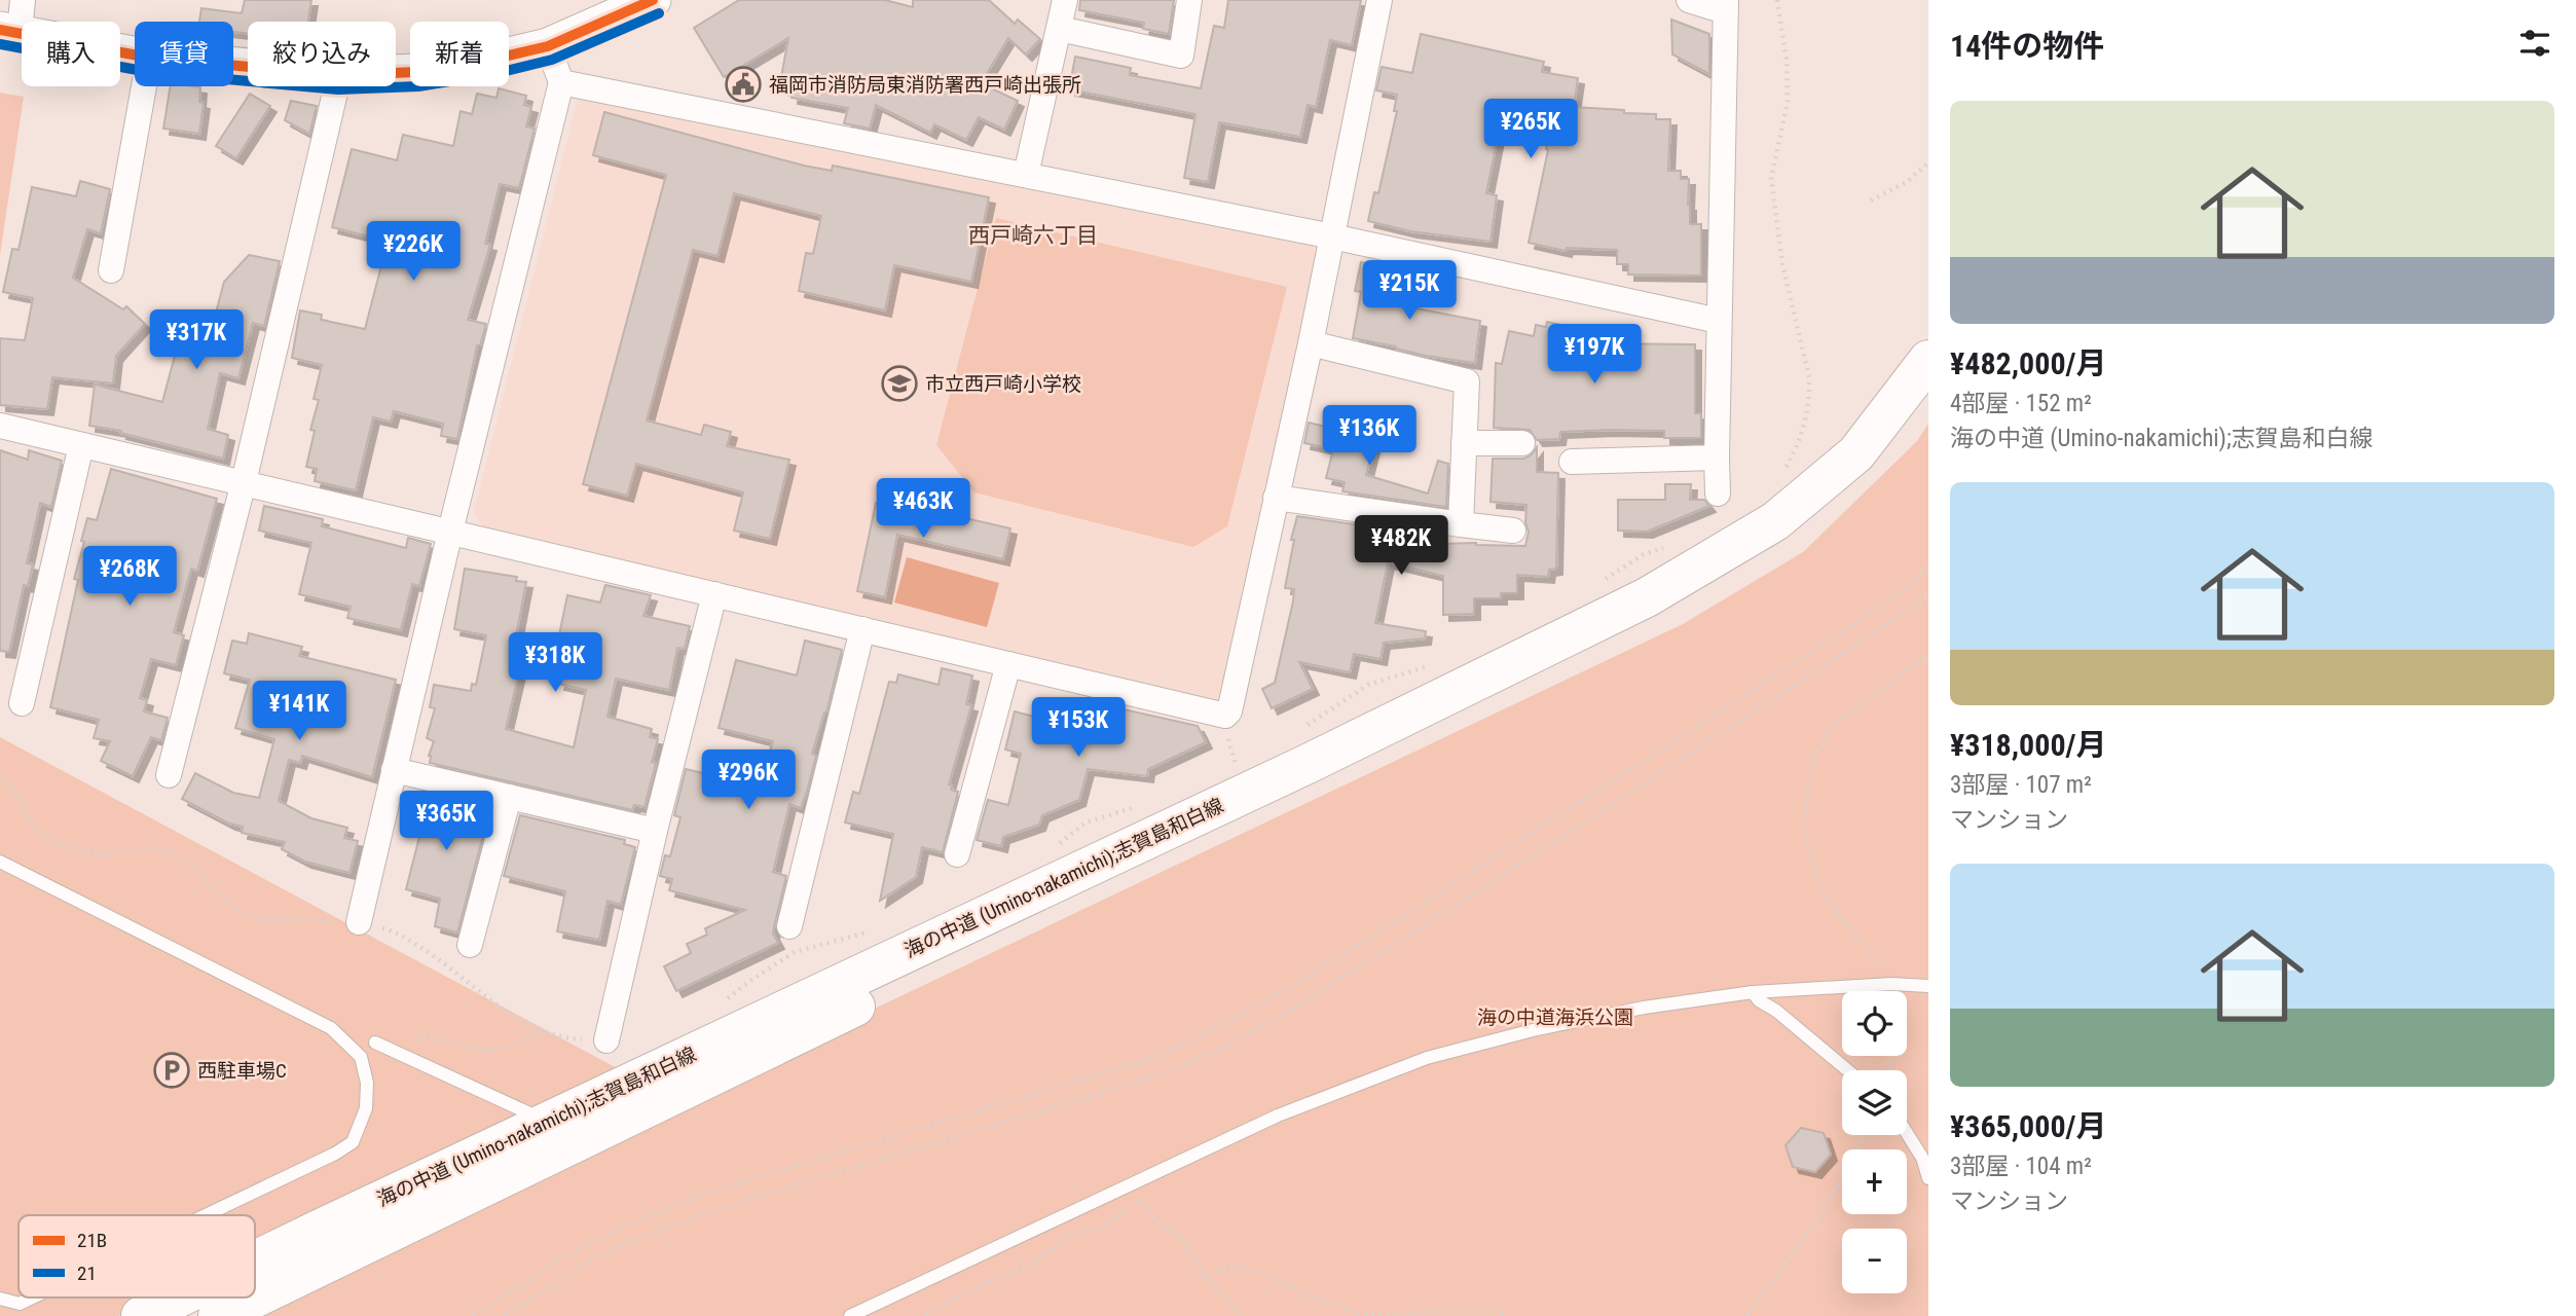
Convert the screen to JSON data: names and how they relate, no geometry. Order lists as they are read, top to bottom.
{
  "streets": {
    "main road": ["海の中道 (Umino-nakamichi);志賀島和白線"]
  },
  "districts": ["西戸崎六丁目"],
  "parks": ["海の中道海浜公園"],
  "places": {
    "public building": ["福岡市消防局東消防署西戸崎出張所"],
    "school or university": ["市立西戸崎小学校"],
    "parking": ["西駐車場C"]
  },
  "lines": ["transit line 21B", "transit line 21"],
  "legend": ["21B", "21"],
  "page": {
    "heading": "14件の物件",
    "chip": [
      "購入",
      "賃貸",
      "絞り込み",
      "新着"
    ],
    "list": [
      {
        "name": "¥482,000/月",
        "note": "4部屋 · 152 m² · 海の中道 (Umino-nakamichi);志賀島和白線"
      },
      {
        "name": "¥318,000/月",
        "note": "3部屋 · 107 m² · マンション"
      },
      {
        "name": "¥365,000/月",
        "note": "3部屋 · 104 m² · マンション"
      }
    ],
    "price": [
      "¥265K",
      "¥226K",
      "¥215K",
      "¥317K",
      "¥197K",
      "¥136K",
      "¥463K",
      "¥482K",
      "¥268K",
      "¥318K",
      "¥141K",
      "¥153K",
      "¥296K",
      "¥365K"
    ],
    "map_buttons": ["+", "−"]
  }
}
